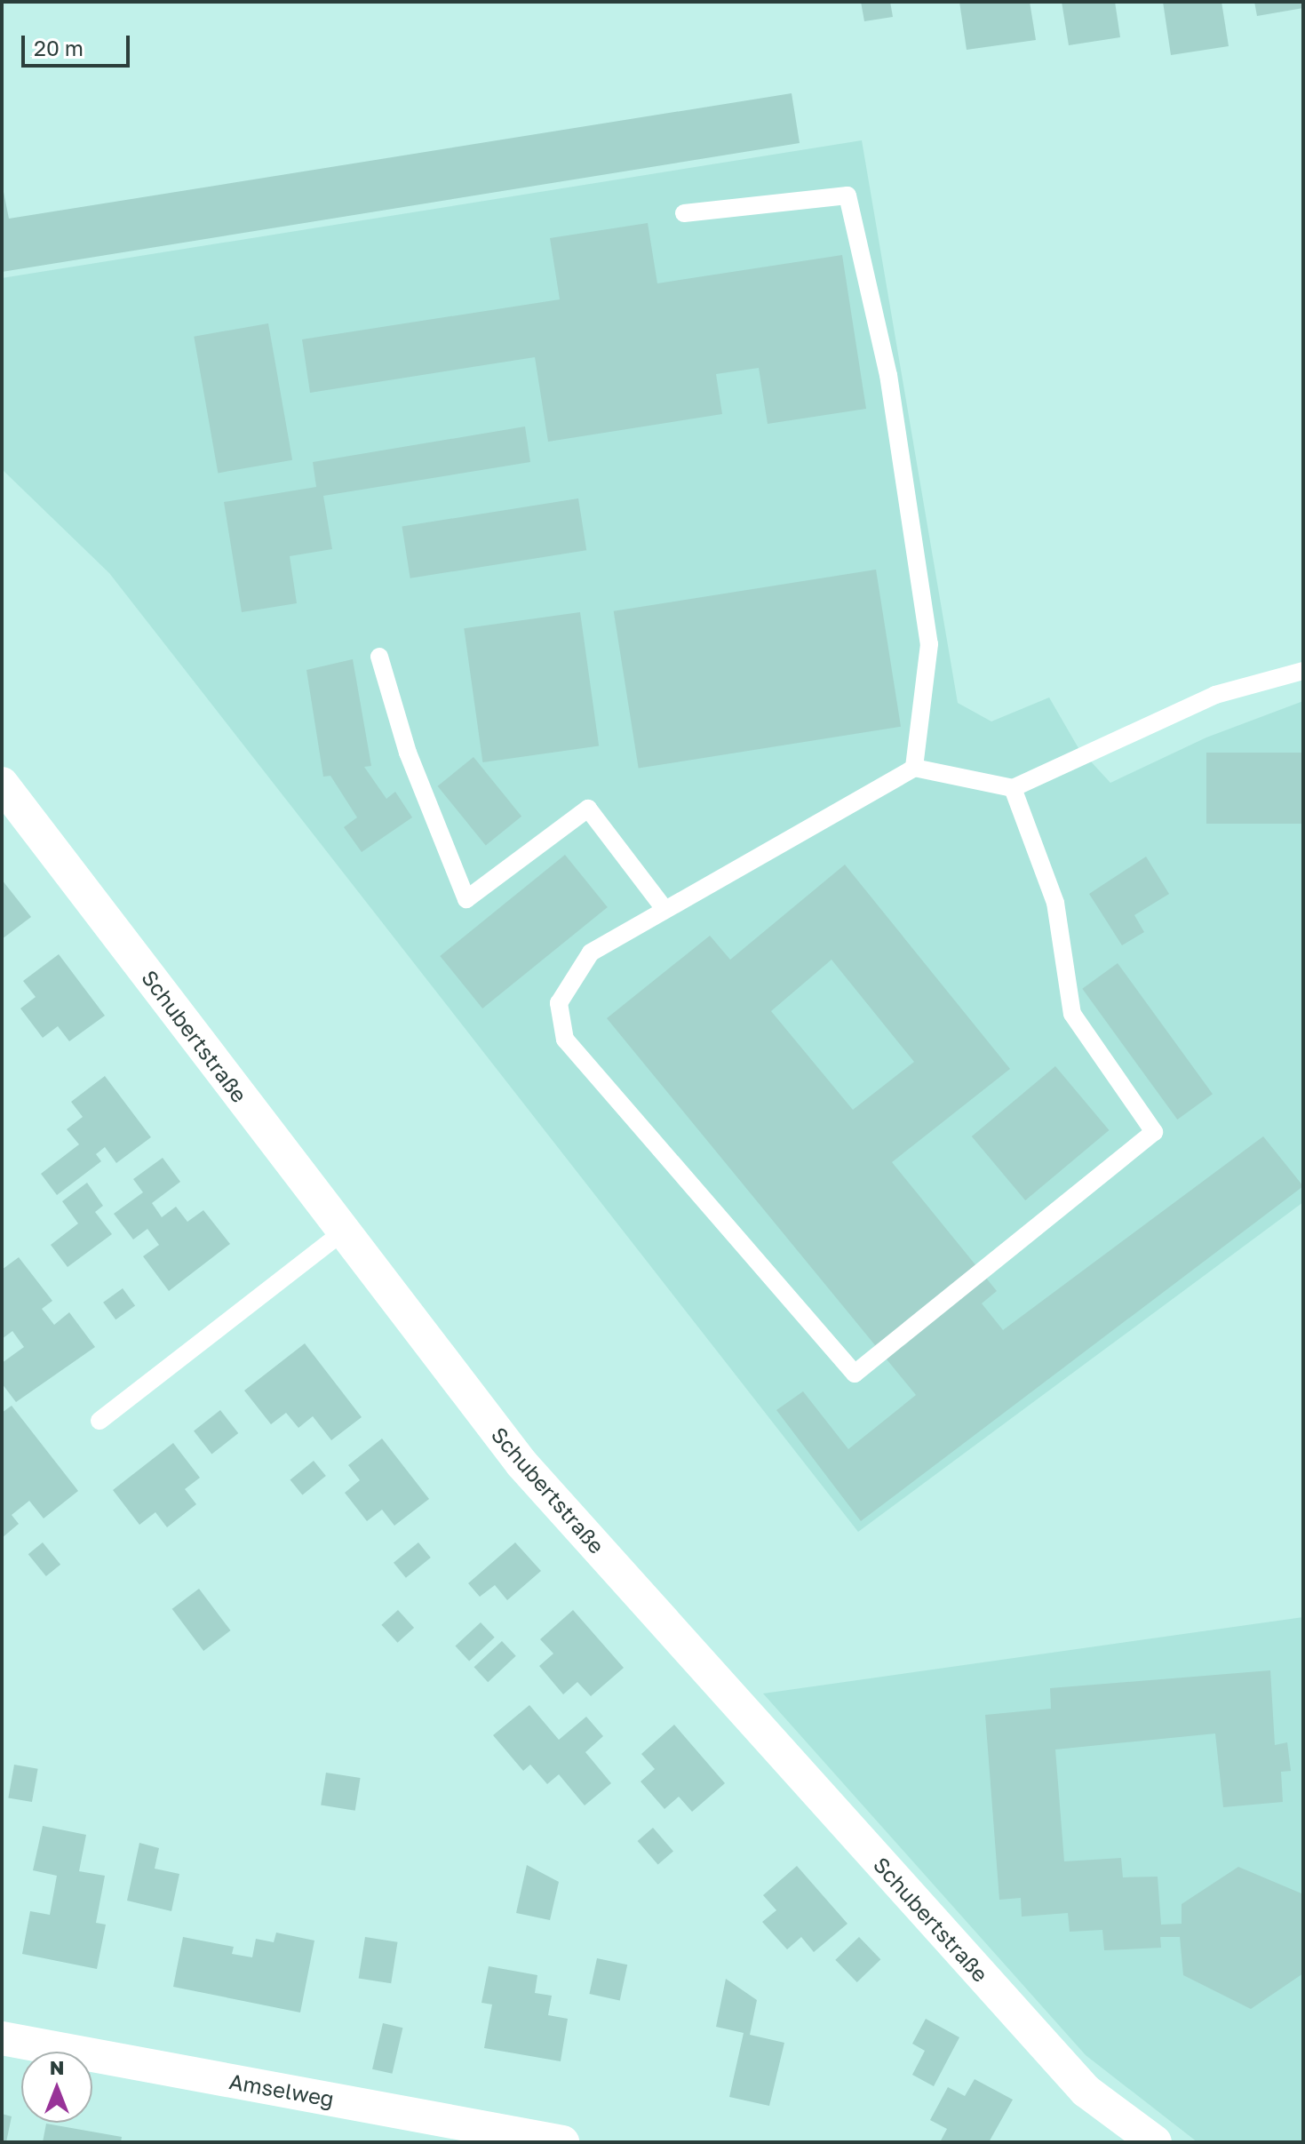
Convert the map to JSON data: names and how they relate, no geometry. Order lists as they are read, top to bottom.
{
  "streets": {
    "street": ["Schubertstraße", "Amselweg"]
  },
  "scale_bar": "20 m",
  "north": "top"
}
